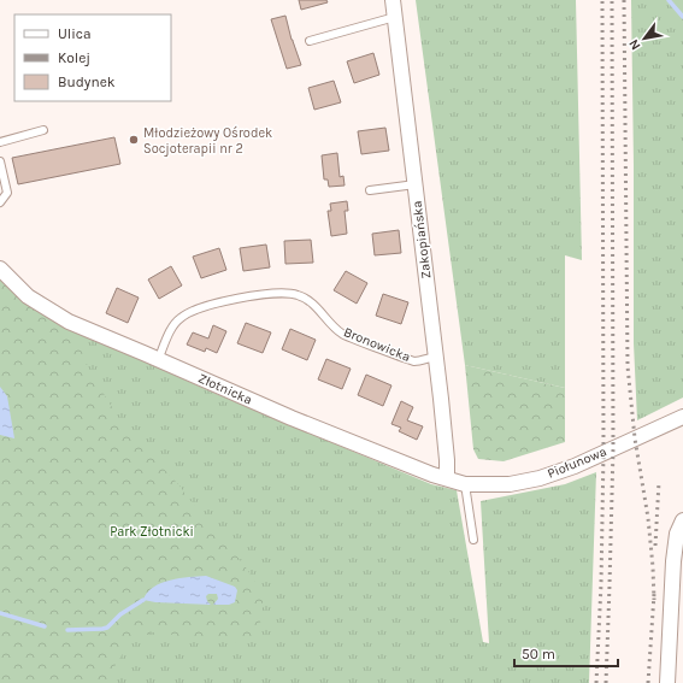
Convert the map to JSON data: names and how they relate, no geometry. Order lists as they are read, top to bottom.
{
  "streets": {
    "street": ["Zakopiańska", "Złotnicka", "Piołunowa"],
    "lane": ["Bronowicka"]
  },
  "crossings": [
    ["Zakopiańska", "Bronowicka"],
    ["Zakopiańska", "Złotnicka"],
    ["Bronowicka", "Złotnicka"],
    ["Złotnicka", "Piołunowa"]
  ],
  "parks": ["Park Złotnicki"],
  "places": ["Młodzieżowy Ośrodek Socjoterapii nr 2"],
  "legend": ["Ulica", "Kolej", "Budynek"],
  "scale_bar": "50 m",
  "north": "bottom left"
}
